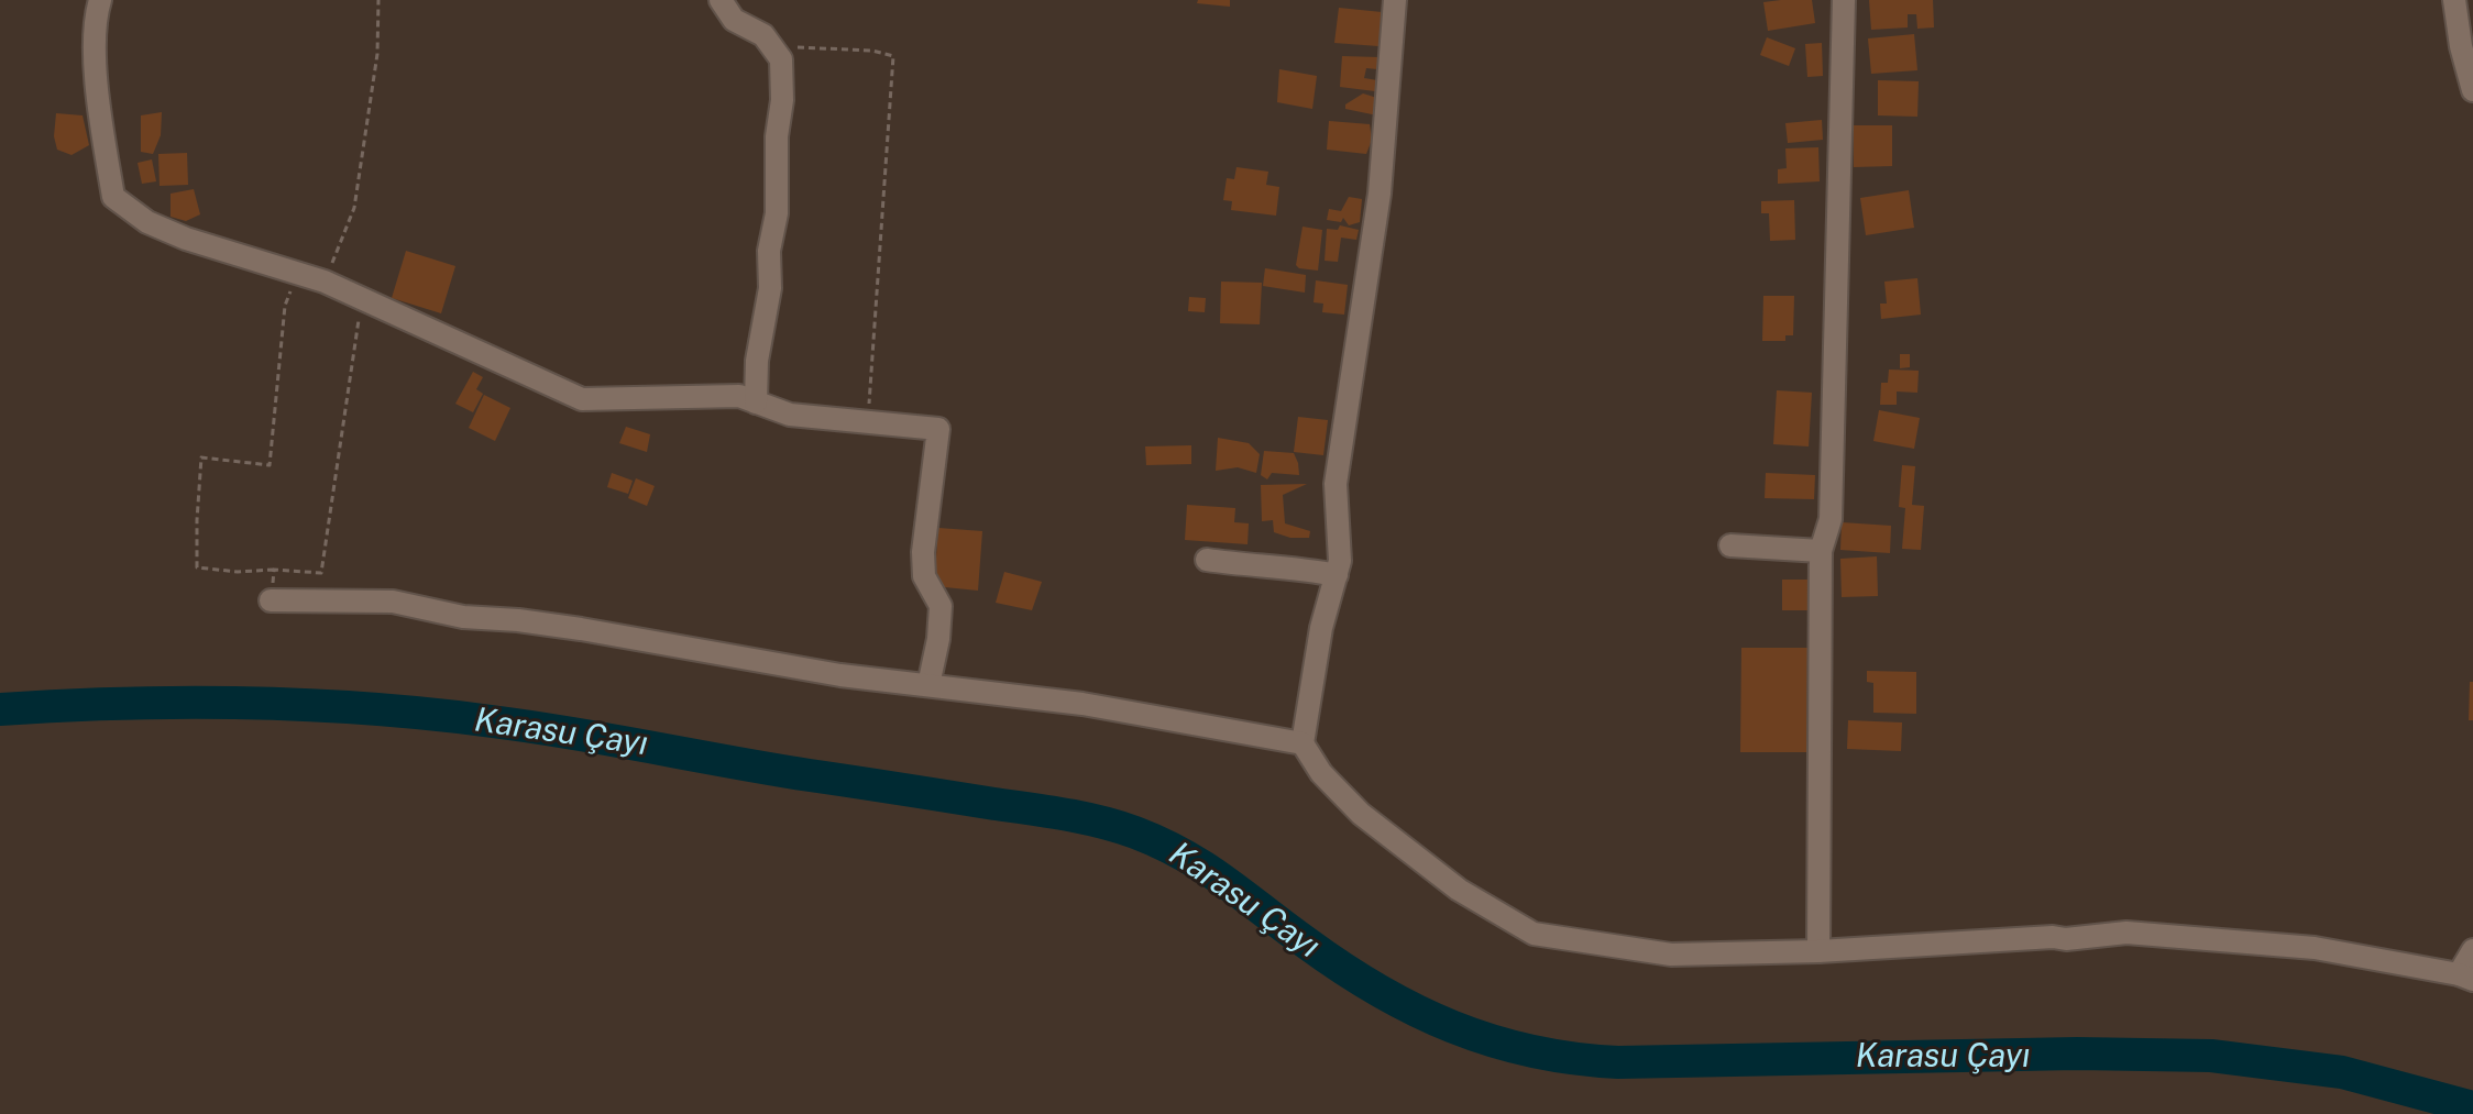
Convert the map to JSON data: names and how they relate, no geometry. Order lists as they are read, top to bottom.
{
  "water": ["Karasu Çayı"]
}
